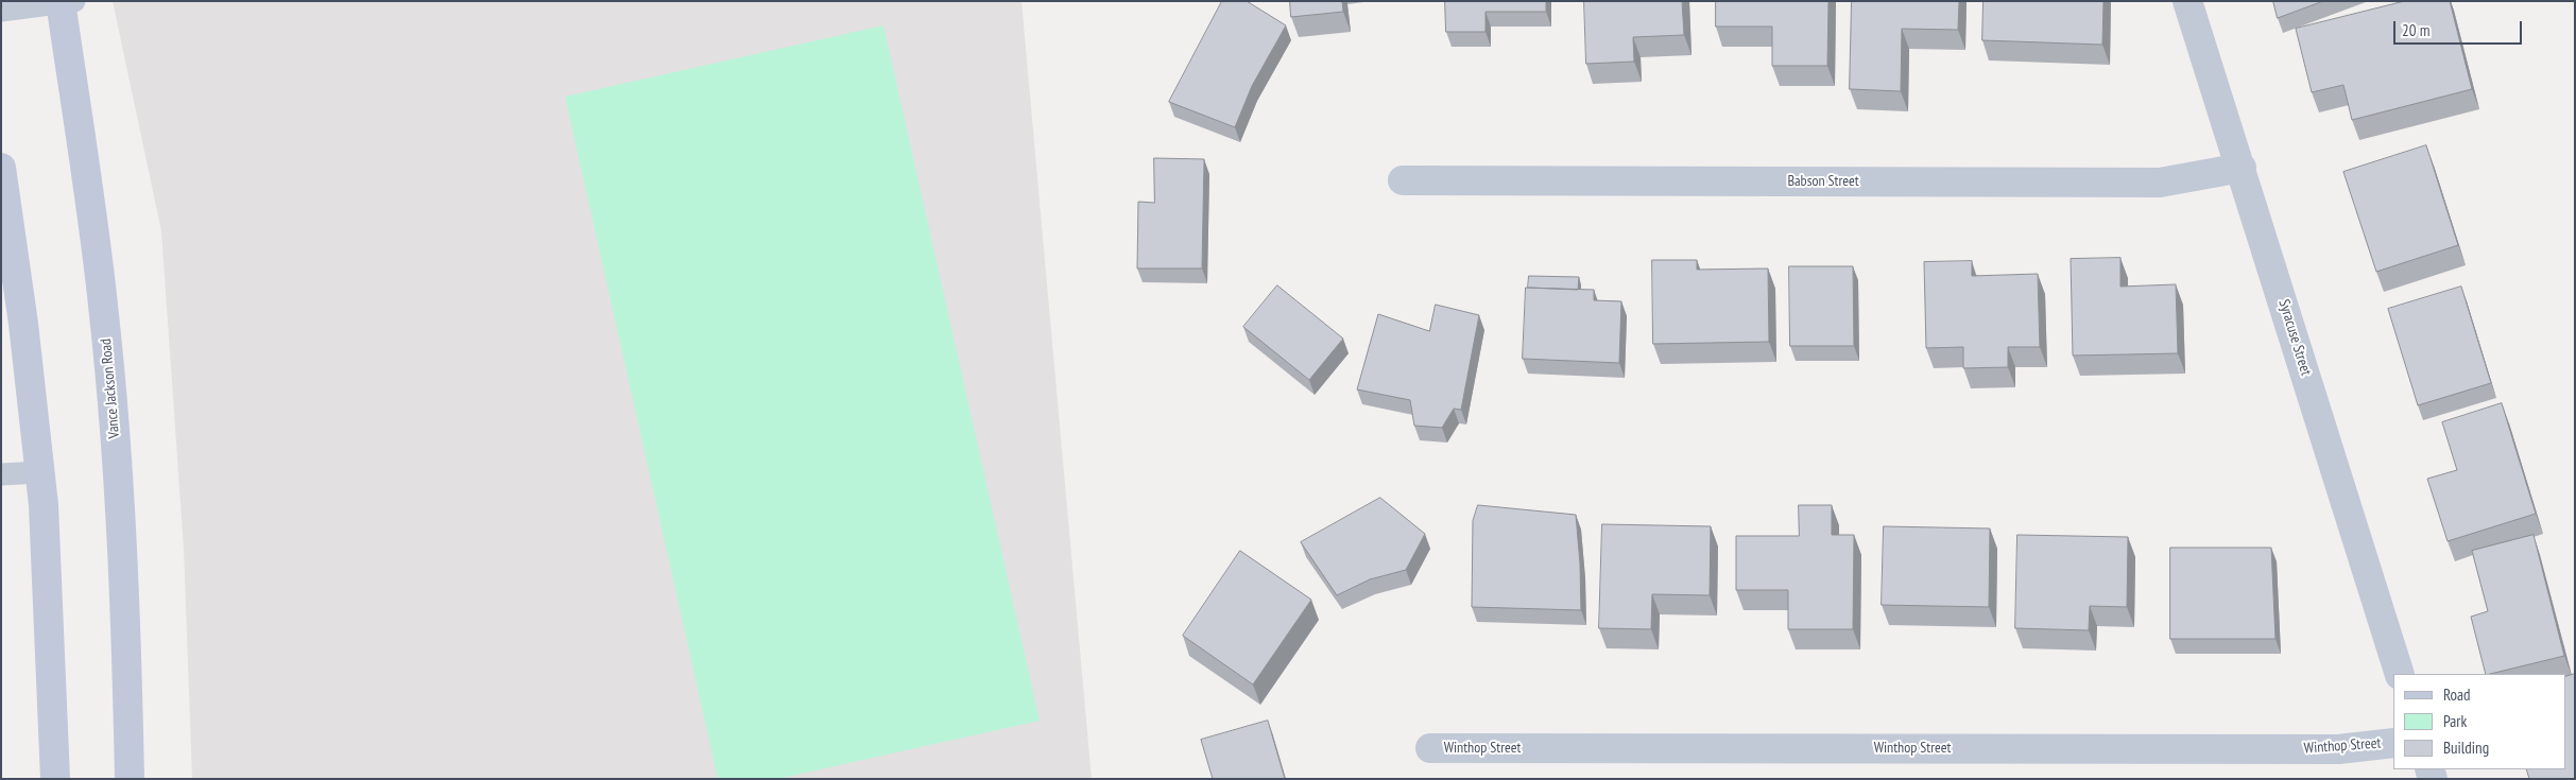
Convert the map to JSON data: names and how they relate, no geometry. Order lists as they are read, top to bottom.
{
  "streets": {
    "main road": ["Vance Jackson Road"],
    "street": ["Babson Street", "Syracuse Street", "Winthop Street"]
  },
  "crossings": [
    ["Babson Street", "Syracuse Street"]
  ],
  "legend": ["Road", "Park", "Building"],
  "scale_bar": "20 m"
}
